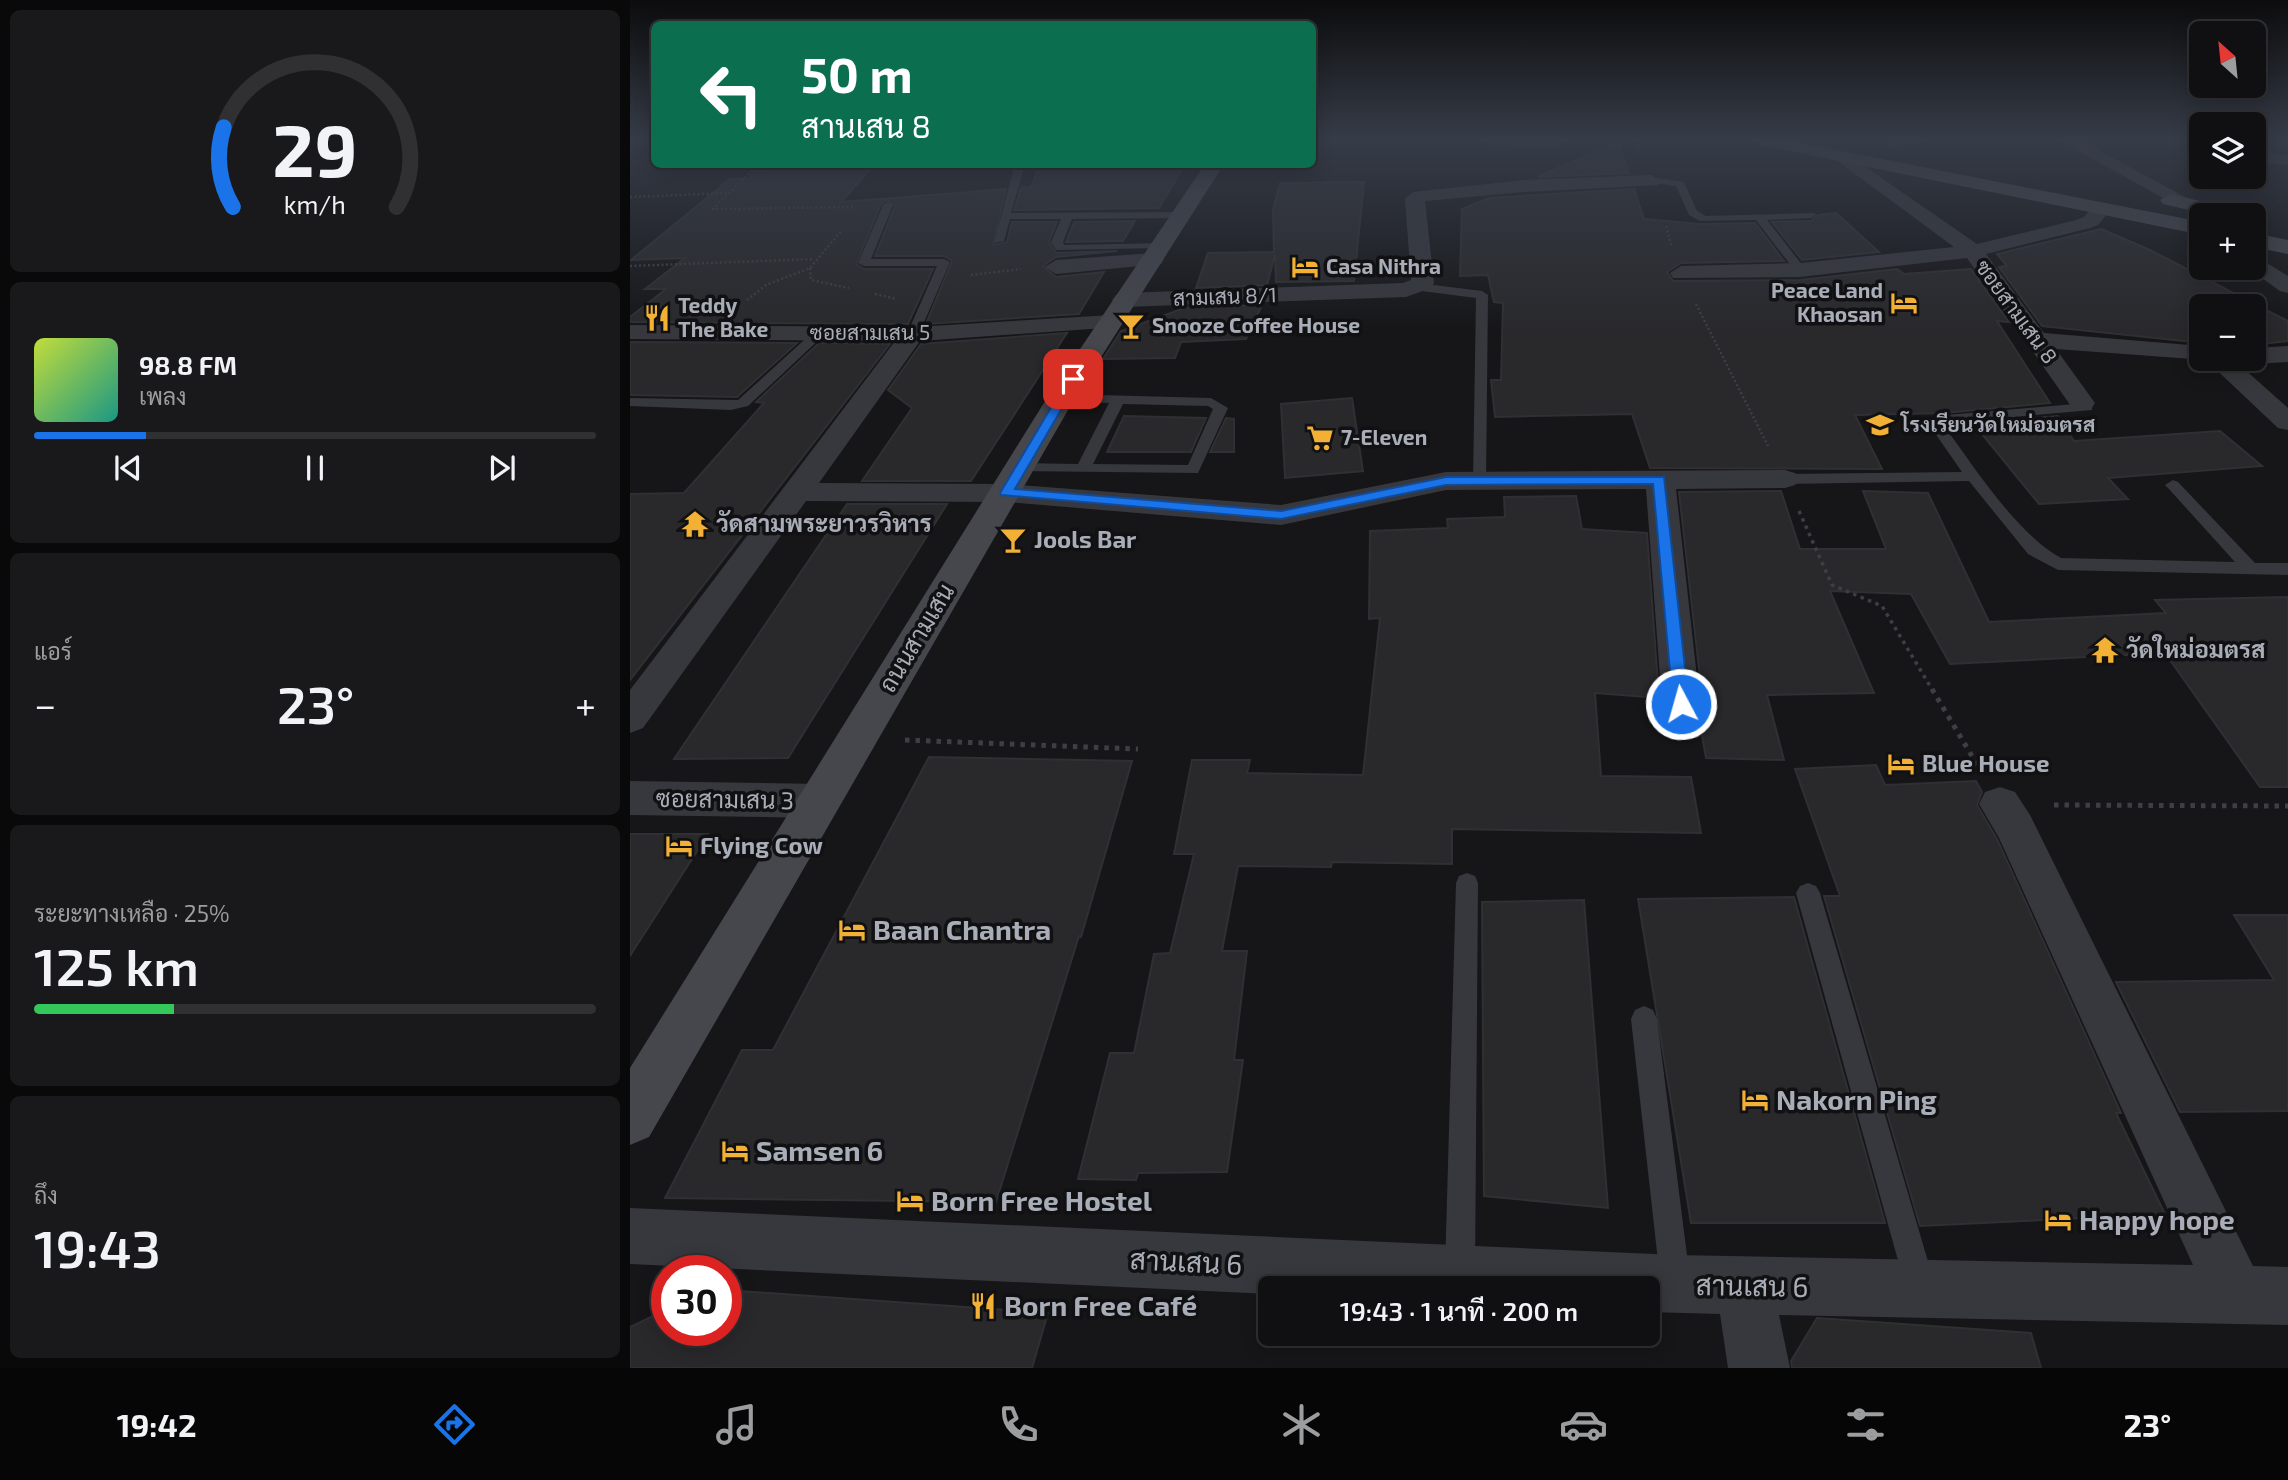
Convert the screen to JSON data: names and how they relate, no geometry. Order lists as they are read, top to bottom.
{
  "streets": {
    "main road": ["ถนนสามเสน"],
    "street": [
      "สามเสน 8/1",
      "ซอยสามเสน 8",
      "ซอยสามเสน 5",
      "ซอยสามเสน 3",
      "สานเสน 6"
    ]
  },
  "crossings": [
    ["สามเสน 8/1", "ซอยสามเสน 5"],
    ["สามเสน 8/1", "ถนนสามเสน"],
    ["ซอยสามเสน 5", "ถนนสามเสน"],
    ["ถนนสามเสน", "ซอยสามเสน 3"]
  ],
  "places": {
    "hotel": [
      "Casa Nithra",
      "Peace Land Khaosan",
      "Blue House",
      "Flying Cow",
      "Baan Chantra",
      "Nakorn Ping",
      "Samsen 6",
      "Born Free Hostel",
      "Happy hope"
    ],
    "restaurant": ["Teddy The Bake", "Born Free Café"],
    "bar": ["Snooze Coffee House", "Jools Bar"],
    "school or university": ["โรงเรียนวัดใหม่อมตรส"],
    "supermarket": ["7-Eleven"],
    "temple": ["วัดสามพระยาวรวิหาร", "วัดใหม่อมตรส"]
  },
  "north": "top left",
  "page": {
    "map_buttons": ["+", "−"],
    "turn": ["50 m", "สานเสน 8"],
    "song": ["98.8 FM", "เพลง"],
    "tile": [
      "แอร์",
      ["ระยะทางเหลือ · 25%", "125 km"],
      ["ถึง", "19:43"]
    ],
    "heat": ["−", "23°", "+"],
    "limit": "30",
    "trip": "19:43 · 1 นาที · 200 m",
    "tabs": ["19:42", "23°"],
    "gauge": ["29", "km/h"]
  }
}
